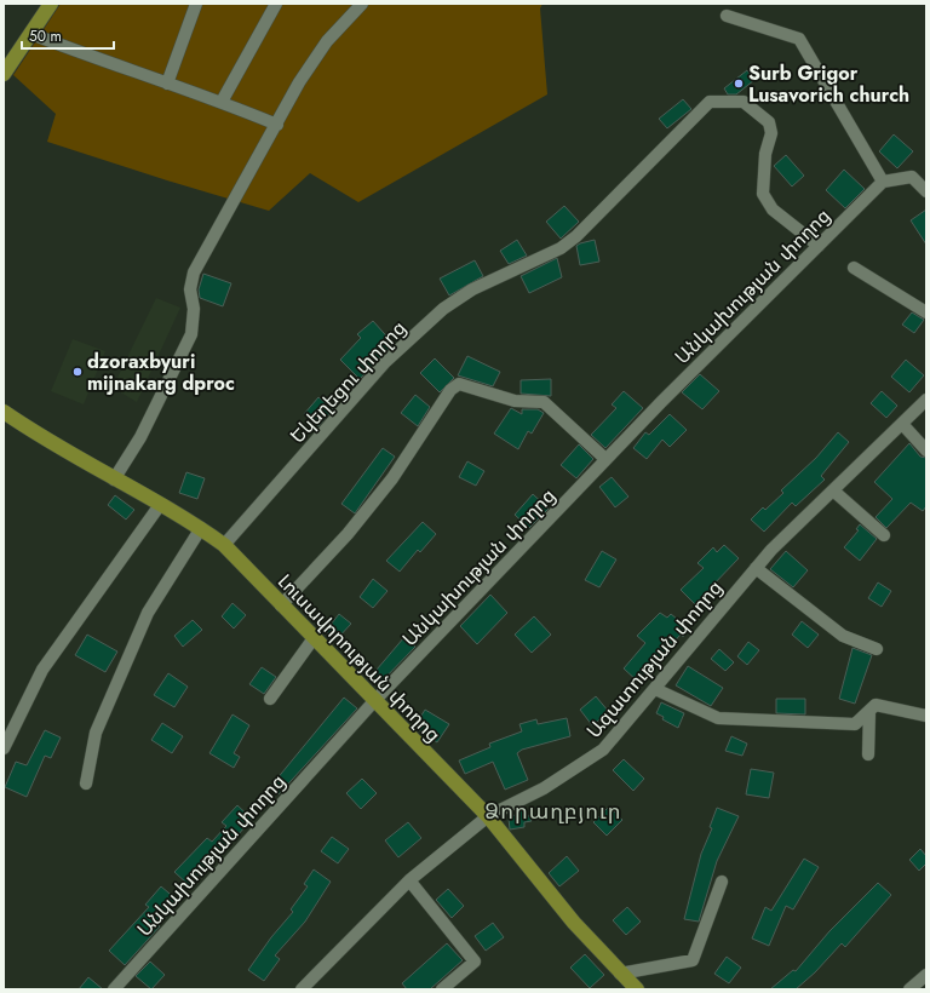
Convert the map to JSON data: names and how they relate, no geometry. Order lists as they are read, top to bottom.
{
  "streets": {
    "main road": ["Լուսավորության փողոց"],
    "street": ["Անկախության փողոց", "Եկեղեցու փողոց", "Ազատության փողոց"]
  },
  "crossings": [
    ["Անկախության փողոց", "Եկեղեցու փողոց"],
    ["Անկախության փողոց", "Լուսավորության փողոց"],
    ["Եկեղեցու փողոց", "Լուսավորության փողոց"],
    ["Լուսավորության փողոց", "Ազատության փողոց"]
  ],
  "districts": ["Ձորաղբյուր"],
  "places": ["Surb Grigor Lusavorich church", "dzoraxbyuri mijnakarg dproc"],
  "scale_bar": "50 m"
}
